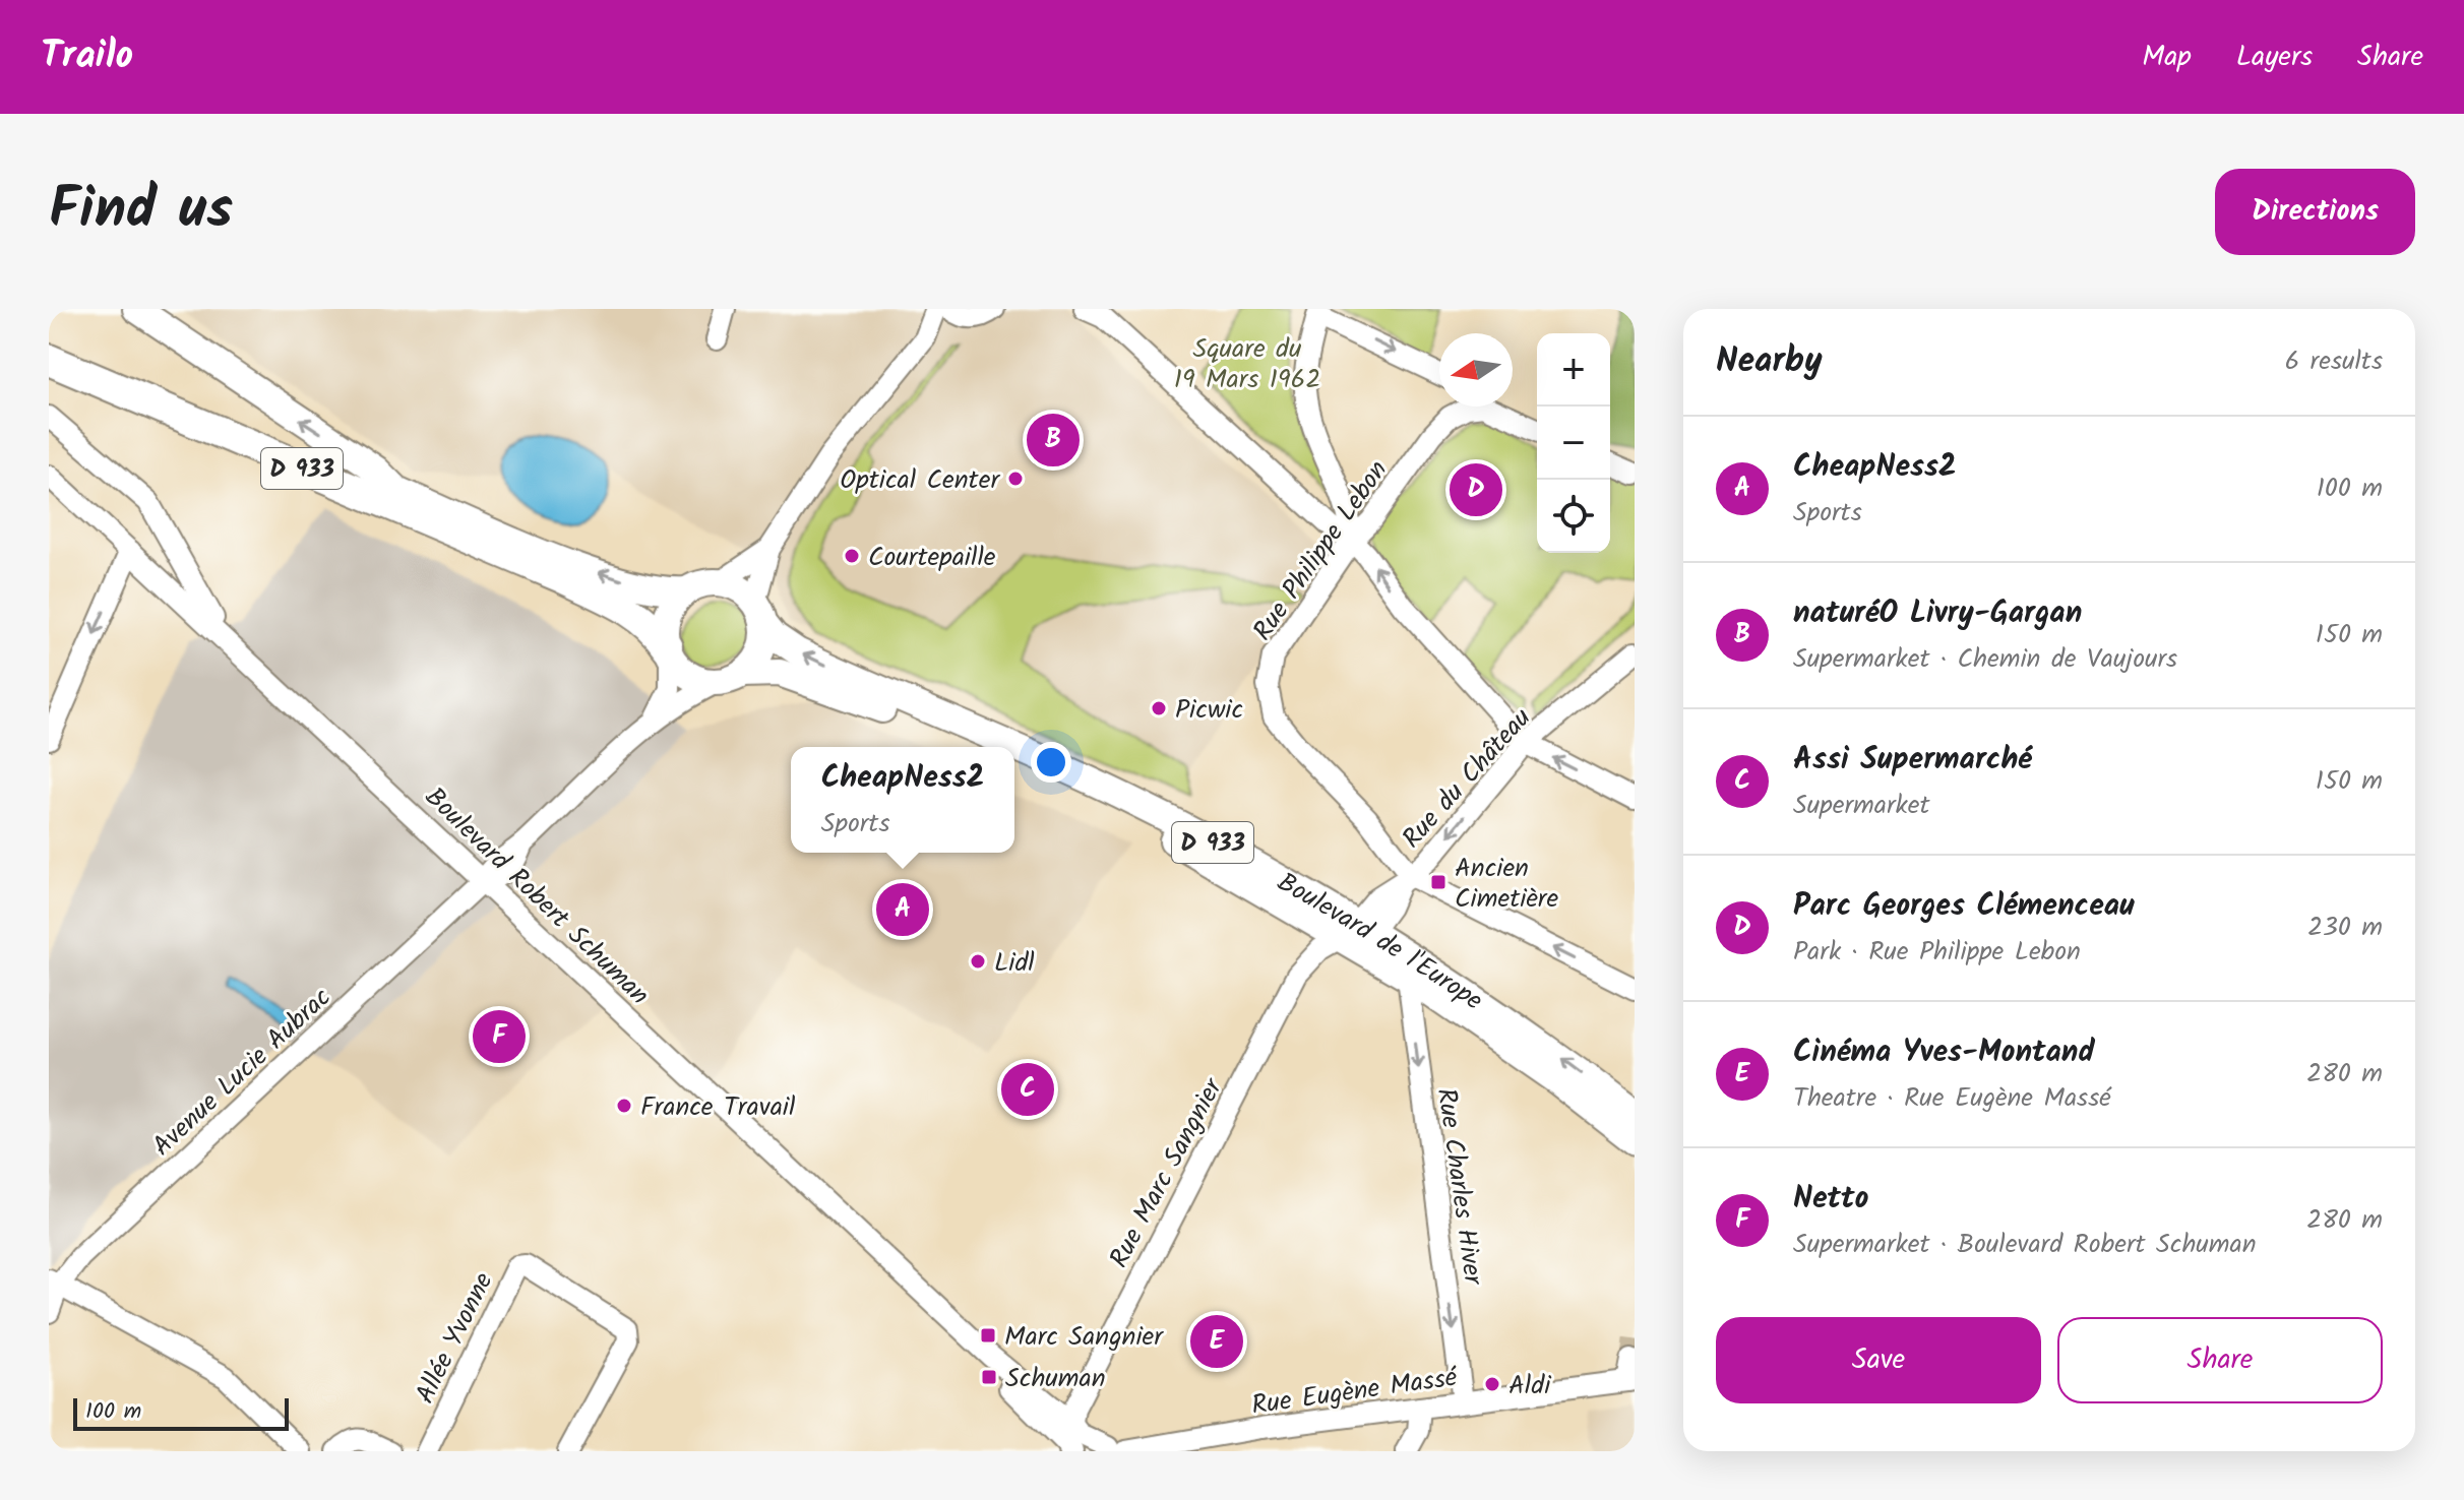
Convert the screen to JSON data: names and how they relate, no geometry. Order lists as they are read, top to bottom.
{
  "streets": {
    "highway": ["D 933"],
    "main road": ["Boulevard de l'Europe"],
    "street": [
      "Rue Philippe Lebon",
      "Rue du Château",
      "Boulevard Robert Schuman",
      "Avenue Lucie Aubrac",
      "Rue Marc Sangnier",
      "Rue Charles Hiver",
      "Allée Yvonne",
      "Rue Eugène Massé"
    ]
  },
  "crossings": [
    ["D 933", "Boulevard de l'Europe"],
    ["D 933", "Avenue Lucie Aubrac"],
    ["Rue Philippe Lebon", "Rue du Château"],
    ["Boulevard Robert Schuman", "Avenue Lucie Aubrac"],
    ["Boulevard Robert Schuman", "Rue Marc Sangnier"],
    ["Boulevard Robert Schuman", "Rue Eugène Massé"],
    ["Boulevard de l'Europe", "Avenue Lucie Aubrac"],
    ["Boulevard de l'Europe", "Rue Marc Sangnier"],
    ["Boulevard de l'Europe", "Rue Charles Hiver"],
    ["Rue Marc Sangnier", "Rue Eugène Massé"],
    ["Rue Charles Hiver", "Rue Eugène Massé"]
  ],
  "one_way": ["Rue du Château", "Rue Charles Hiver"],
  "parks": ["Square du 19 Mars 1962"],
  "places": {
    "other": [
      "Optical Center",
      "Courtepaille",
      "Picwic",
      "Lidl",
      "France Travail",
      "Aldi"
    ],
    "transit": ["Ancien Cimetière", "Marc Sangnier", "Schuman"]
  },
  "scale_bar": "100 m",
  "north": "left",
  "page": {
    "header": "Trailo",
    "nav": ["Map", "Layers", "Share"],
    "title": "Find us",
    "buttons": [
      "Directions",
      ["Save", "Share"]
    ],
    "heading": ["Nearby", "6 results"],
    "map_buttons": ["+", "−"],
    "pins": [
      "B",
      "D",
      "A",
      "F",
      "C",
      "E"
    ],
    "list": [
      {
        "mark": "A",
        "name": "CheapNess2",
        "note": "Sports",
        "value": "100 m"
      },
      {
        "mark": "B",
        "name": "naturéO Livry-Gargan",
        "note": "Supermarket · Chemin de Vaujours",
        "value": "150 m"
      },
      {
        "mark": "C",
        "name": "Assi Supermarché",
        "note": "Supermarket",
        "value": "150 m"
      },
      {
        "mark": "D",
        "name": "Parc Georges Clémenceau",
        "note": "Park · Rue Philippe Lebon",
        "value": "230 m"
      },
      {
        "mark": "E",
        "name": "Cinéma Yves-Montand",
        "note": "Theatre · Rue Eugène Massé",
        "value": "280 m"
      },
      {
        "mark": "F",
        "name": "Netto",
        "note": "Supermarket · Boulevard Robert Schuman",
        "value": "280 m"
      }
    ],
    "popup": ["CheapNess2", "Sports"],
    "scale": "100 m"
  }
}
